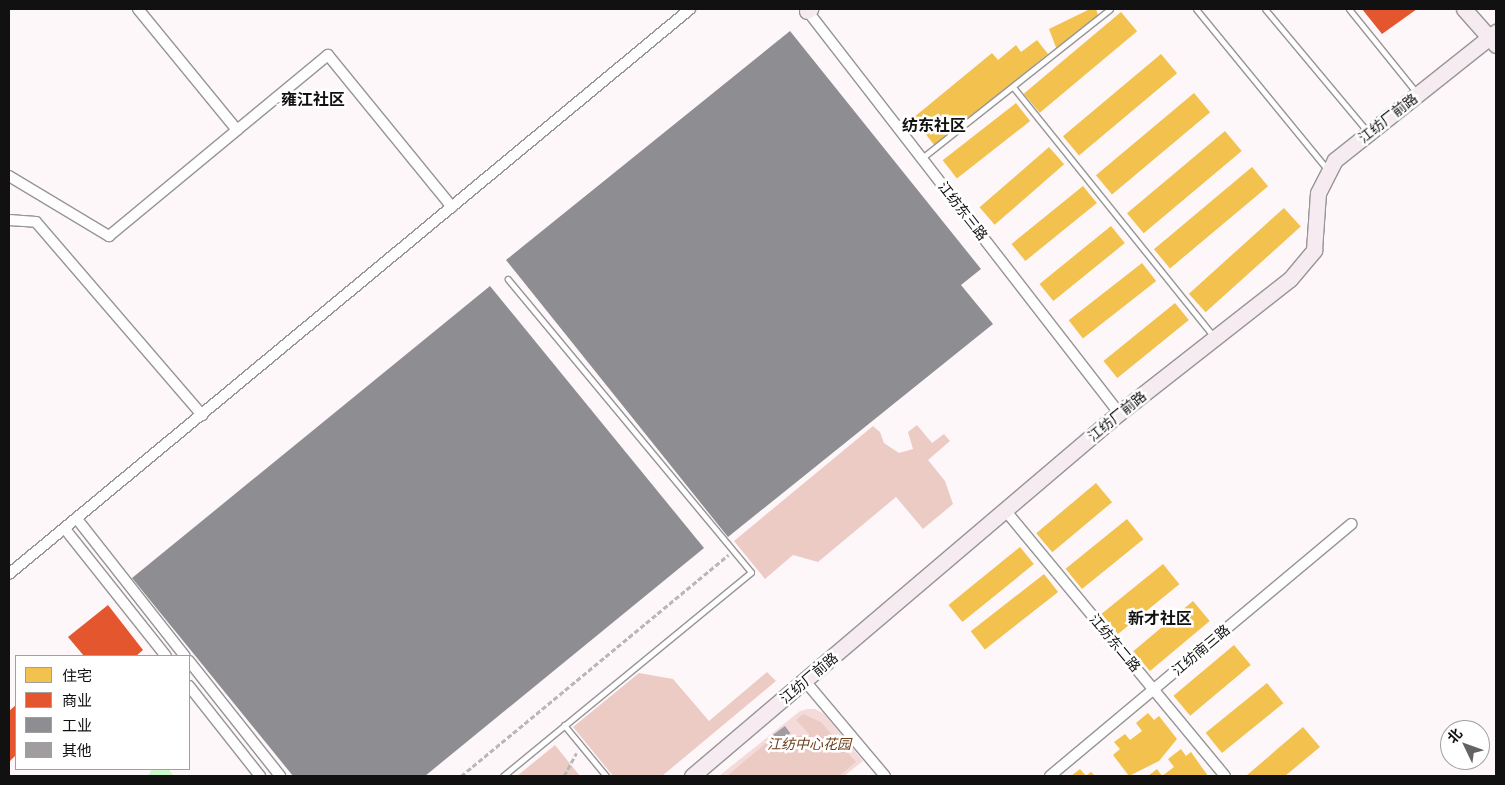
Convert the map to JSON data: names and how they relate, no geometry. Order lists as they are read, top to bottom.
{
  "streets": {
    "main road": ["江纺厂前路"],
    "street": ["江纺东三路", "江纺东二路", "江纺南三路"]
  },
  "crossings": [
    ["江纺厂前路", "江纺东三路"],
    ["江纺厂前路", "江纺东二路"],
    ["江纺东二路", "江纺南三路"]
  ],
  "districts": ["雍江社区", "纺东社区", "新才社区"],
  "parks": ["江纺中心花园"],
  "legend": [
    "住宅",
    "商业",
    "工业",
    "其他"
  ],
  "north": "top left"
}
